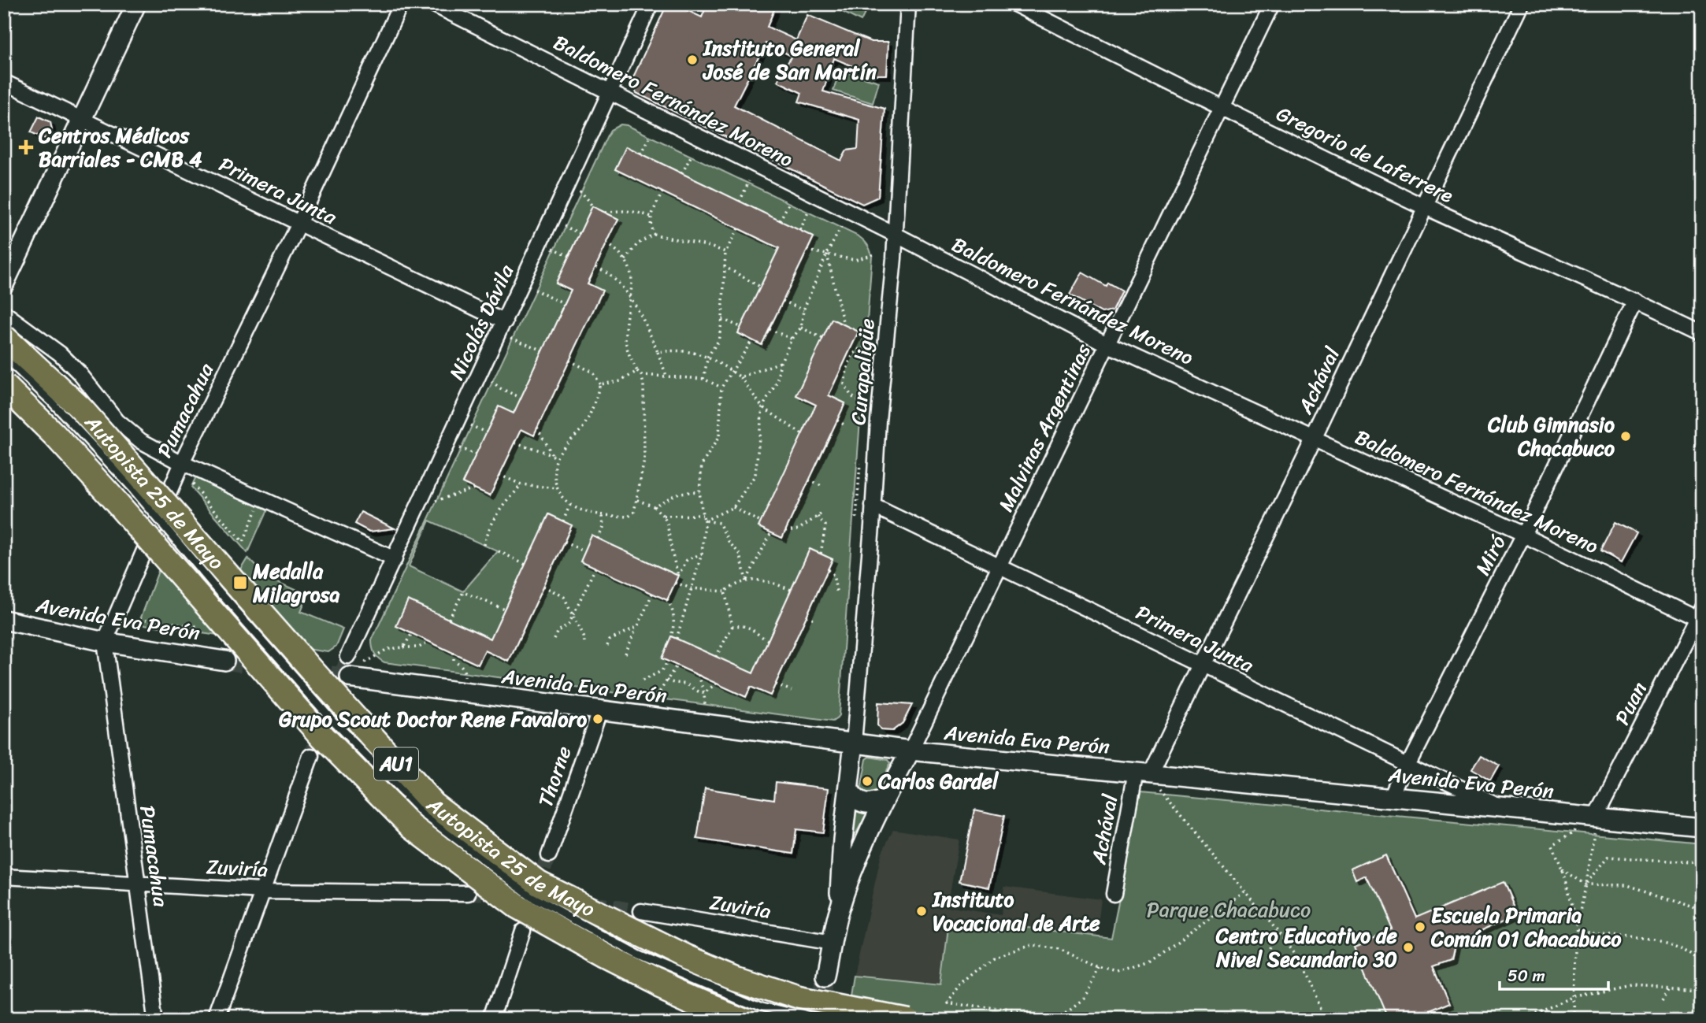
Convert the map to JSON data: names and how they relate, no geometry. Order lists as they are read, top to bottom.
{
  "streets": {
    "highway": ["Autopista 25 de Mayo", "AU1"],
    "main road": ["Avenida Eva Perón"],
    "street": [
      "Baldomero Fernández Moreno",
      "Gregorio de Laferrere",
      "Primera Junta",
      "Nicolás Dávila",
      "Curapaligüe",
      "Achával",
      "Pumacahua",
      "Malvinas Argentinas",
      "Miró",
      "Puan",
      "Thorne",
      "Zuviría"
    ]
  },
  "crossings": [
    ["Baldomero Fernández Moreno", "Nicolás Dávila"],
    ["Baldomero Fernández Moreno", "Curapaligüe"],
    ["Baldomero Fernández Moreno", "Achával"],
    ["Baldomero Fernández Moreno", "Malvinas Argentinas"],
    ["Baldomero Fernández Moreno", "Miró"],
    ["Baldomero Fernández Moreno", "Puan"],
    ["Gregorio de Laferrere", "Achával"],
    ["Gregorio de Laferrere", "Malvinas Argentinas"],
    ["Gregorio de Laferrere", "Miró"],
    ["Primera Junta", "Nicolás Dávila"],
    ["Primera Junta", "Curapaligüe"],
    ["Primera Junta", "Achával"],
    ["Primera Junta", "Pumacahua"],
    ["Primera Junta", "Malvinas Argentinas"],
    ["Primera Junta", "Miró"],
    ["Primera Junta", "Avenida Eva Perón"],
    ["Curapaligüe", "Avenida Eva Perón"],
    ["Achával", "Avenida Eva Perón"],
    ["Pumacahua", "Avenida Eva Perón"],
    ["Pumacahua", "Zuviría"],
    ["Malvinas Argentinas", "Avenida Eva Perón"],
    ["Miró", "Avenida Eva Perón"],
    ["Avenida Eva Perón", "Puan"],
    ["Avenida Eva Perón", "Thorne"]
  ],
  "parks": ["Parque Chacabuco"],
  "places": {
    "other": [
      "Instituto General José de San Martín",
      "Club Gimnasio Chacabuco",
      "Grupo Scout Doctor Rene Favaloro",
      "Carlos Gardel",
      "Instituto Vocacional de Arte",
      "Escuela Primaria Común 01 Chacabuco",
      "Centro Educativo de Nivel Secundario 30"
    ],
    "health": ["Centros Médicos Barriales - CMB 4"],
    "transit": ["Medalla Milagrosa"]
  },
  "scale_bar": "50 m"
}
